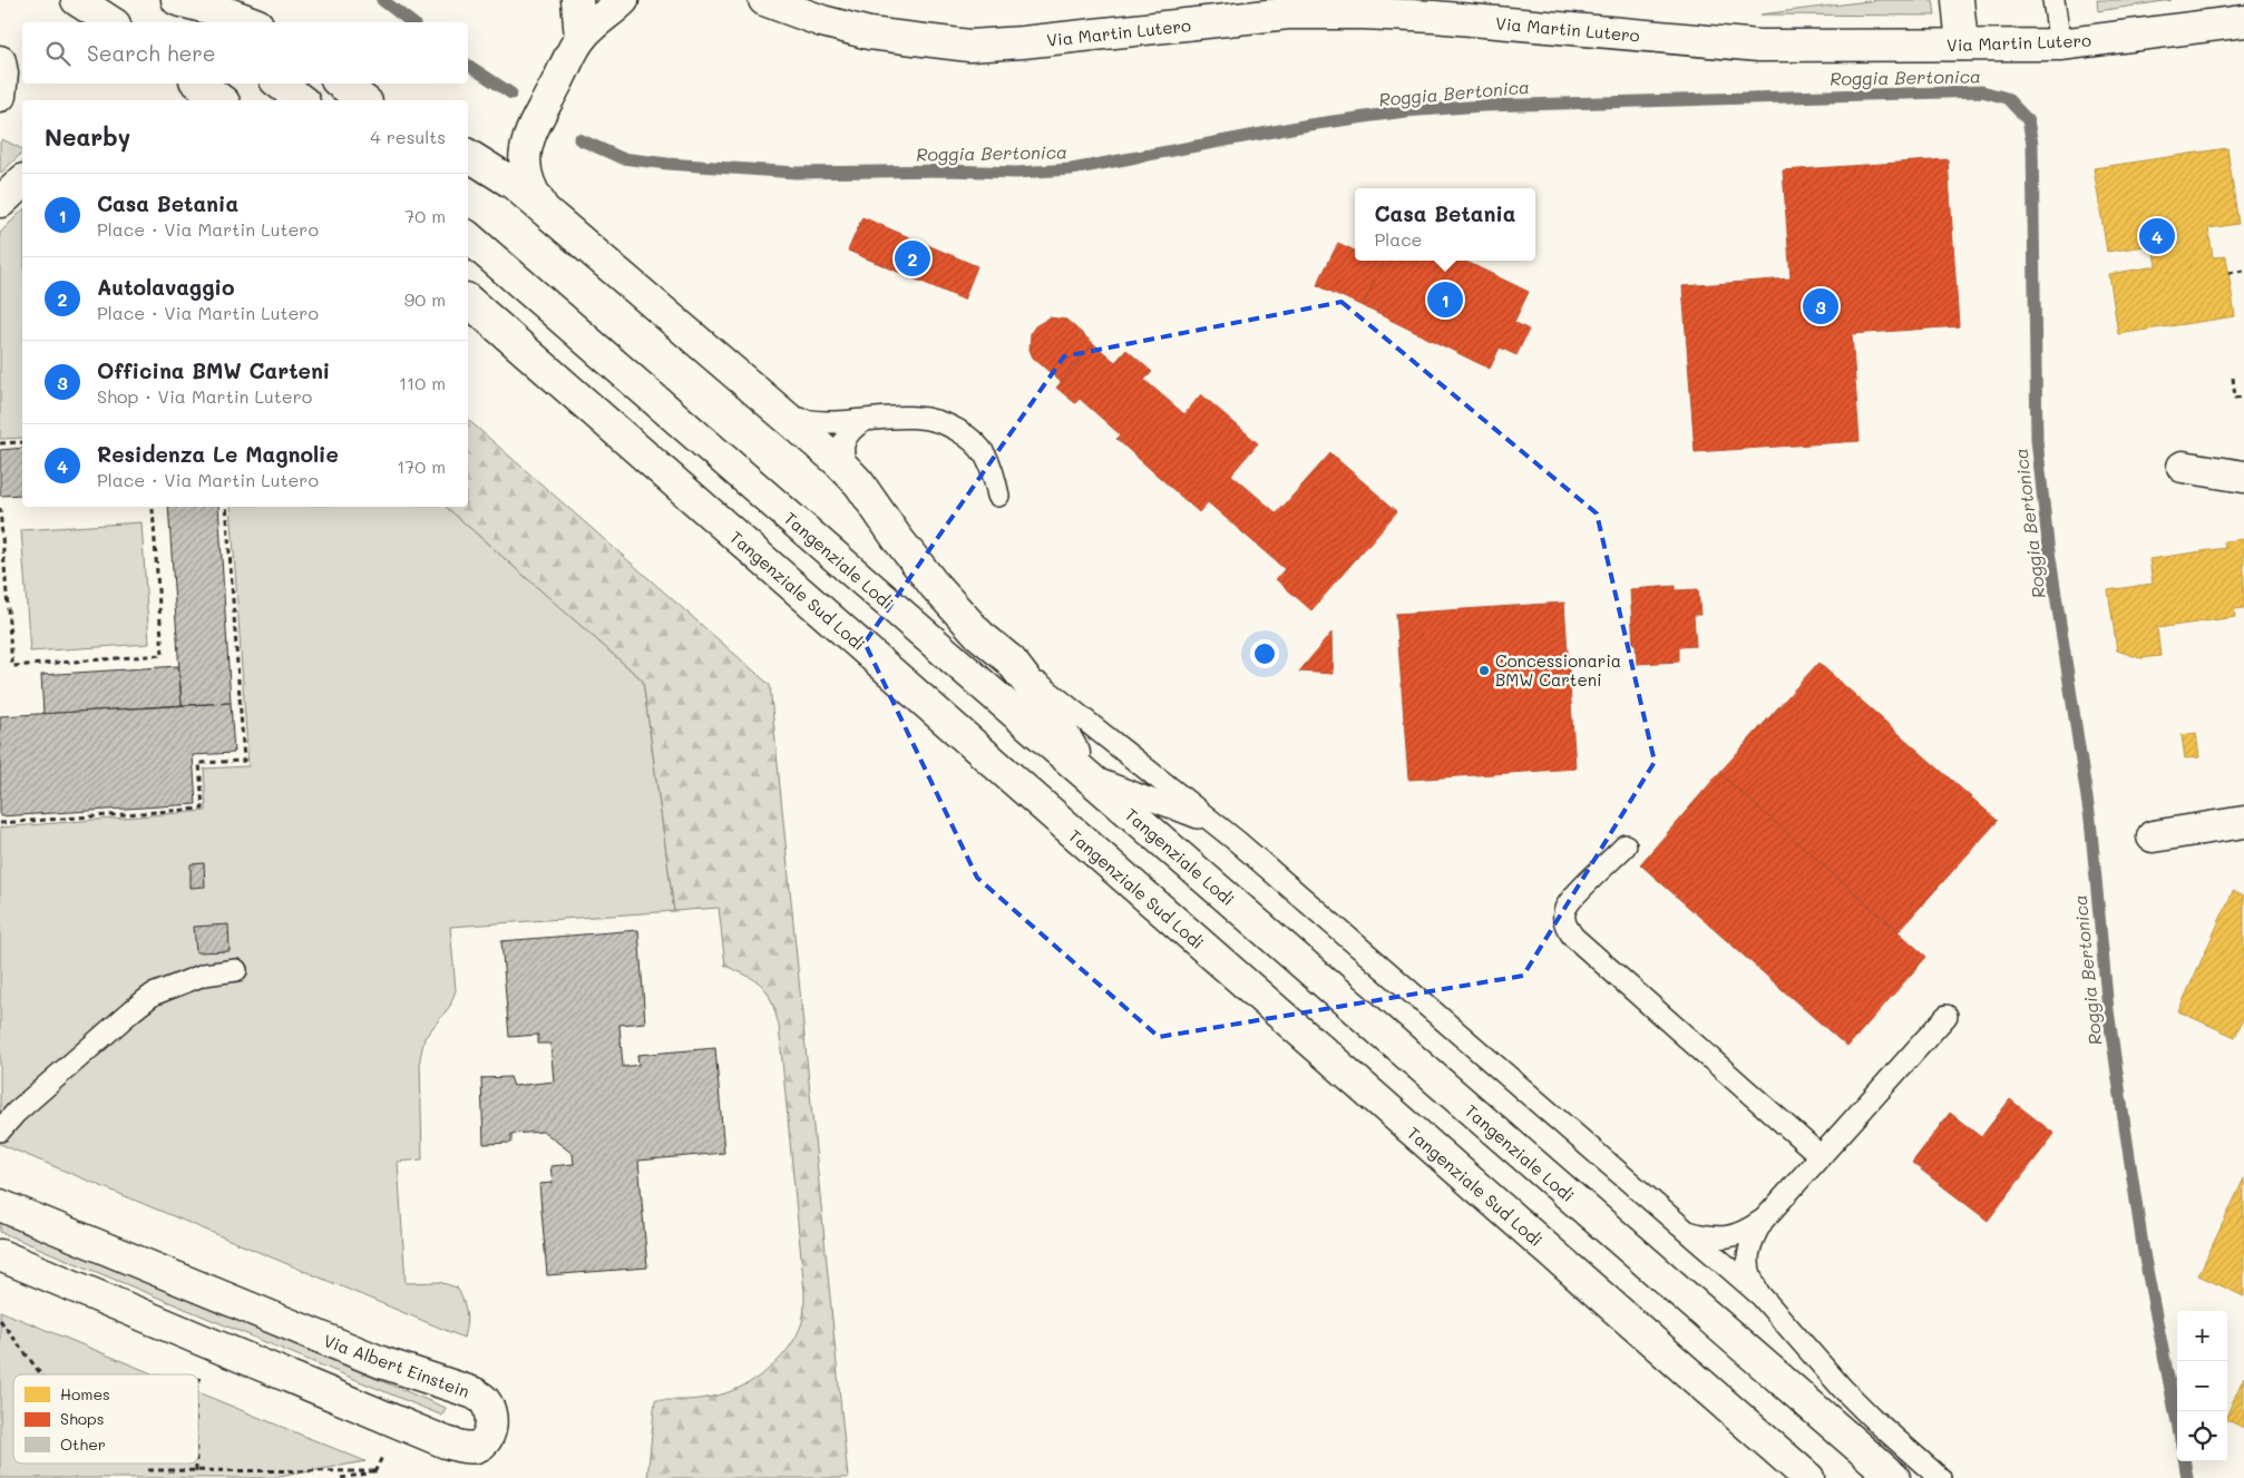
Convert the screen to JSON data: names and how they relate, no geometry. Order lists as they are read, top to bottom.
{
  "streets": {
    "main road": [
      "Via Martin Lutero",
      "Tangenziale Lodi",
      "Tangenziale Sud Lodi",
      "Via Albert Einstein"
    ]
  },
  "water": ["Roggia Bertonica"],
  "places": ["Concessionaria BMW Carteni"],
  "legend": ["Homes", "Shops", "Other"],
  "page": {
    "search": "Search here",
    "heading": ["Nearby", "4 results"],
    "list": [
      {
        "mark": "1",
        "name": "Casa Betania",
        "note": "Place · Via Martin Lutero",
        "value": "70 m"
      },
      {
        "mark": "2",
        "name": "Autolavaggio",
        "note": "Place · Via Martin Lutero",
        "value": "90 m"
      },
      {
        "mark": "3",
        "name": "Officina BMW Carteni",
        "note": "Shop · Via Martin Lutero",
        "value": "110 m"
      },
      {
        "mark": "4",
        "name": "Residenza Le Magnolie",
        "note": "Place · Via Martin Lutero",
        "value": "170 m"
      }
    ],
    "popup": ["Casa Betania", "Place"],
    "pins": [
      "4",
      "2",
      "1",
      "3"
    ],
    "map_buttons": ["+", "−"]
  }
}
